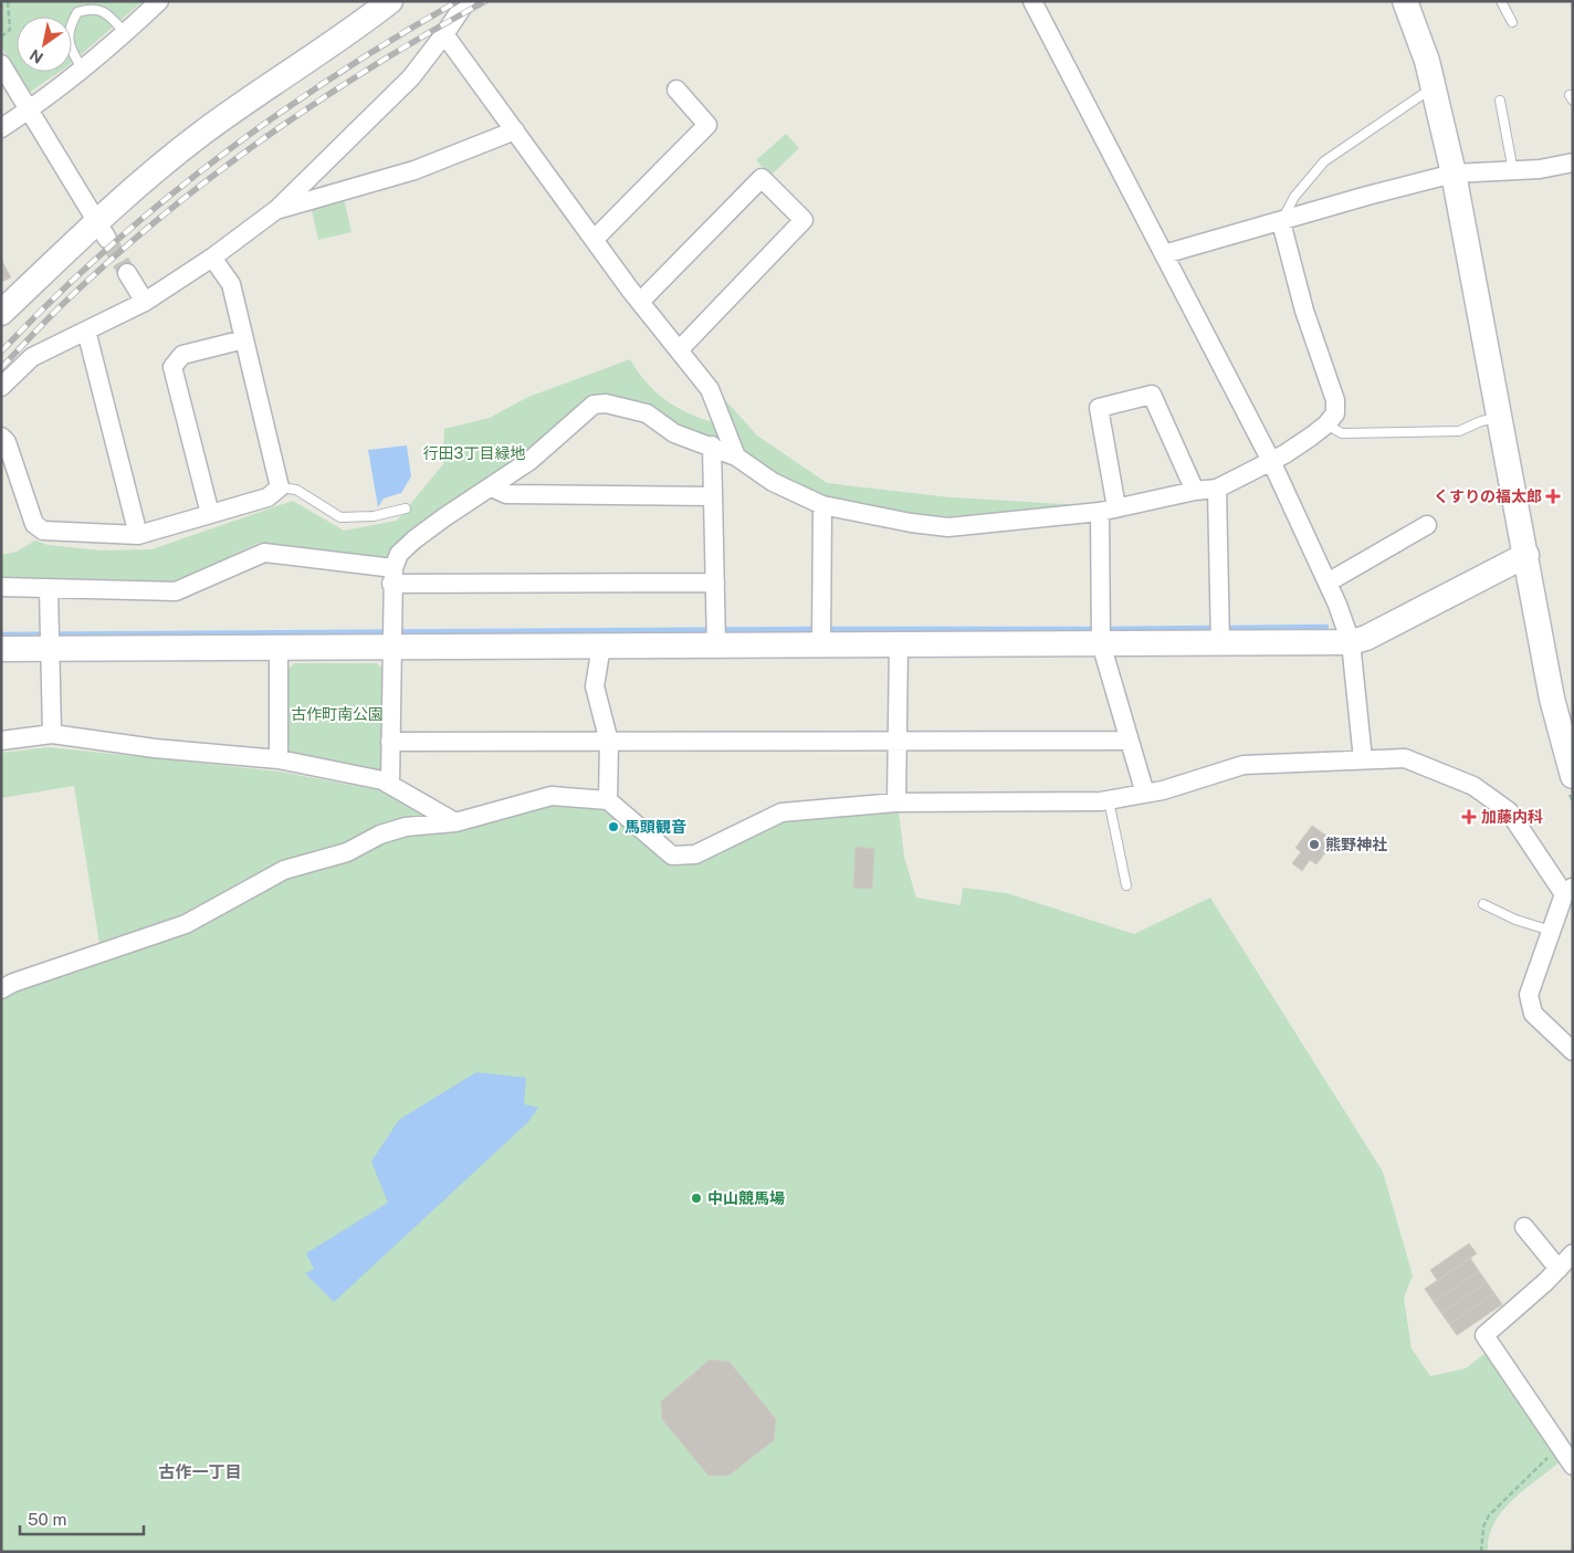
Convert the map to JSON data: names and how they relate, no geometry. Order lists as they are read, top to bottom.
{
  "districts": ["古作一丁目"],
  "parks": ["行田3丁目緑地", "古作町南公園"],
  "places": {
    "health": ["くすりの福太郎", "加藤内科"],
    "other": ["馬頭観音", "熊野神社", "中山競馬場"]
  },
  "scale_bar": "50 m",
  "north": "bottom left"
}
